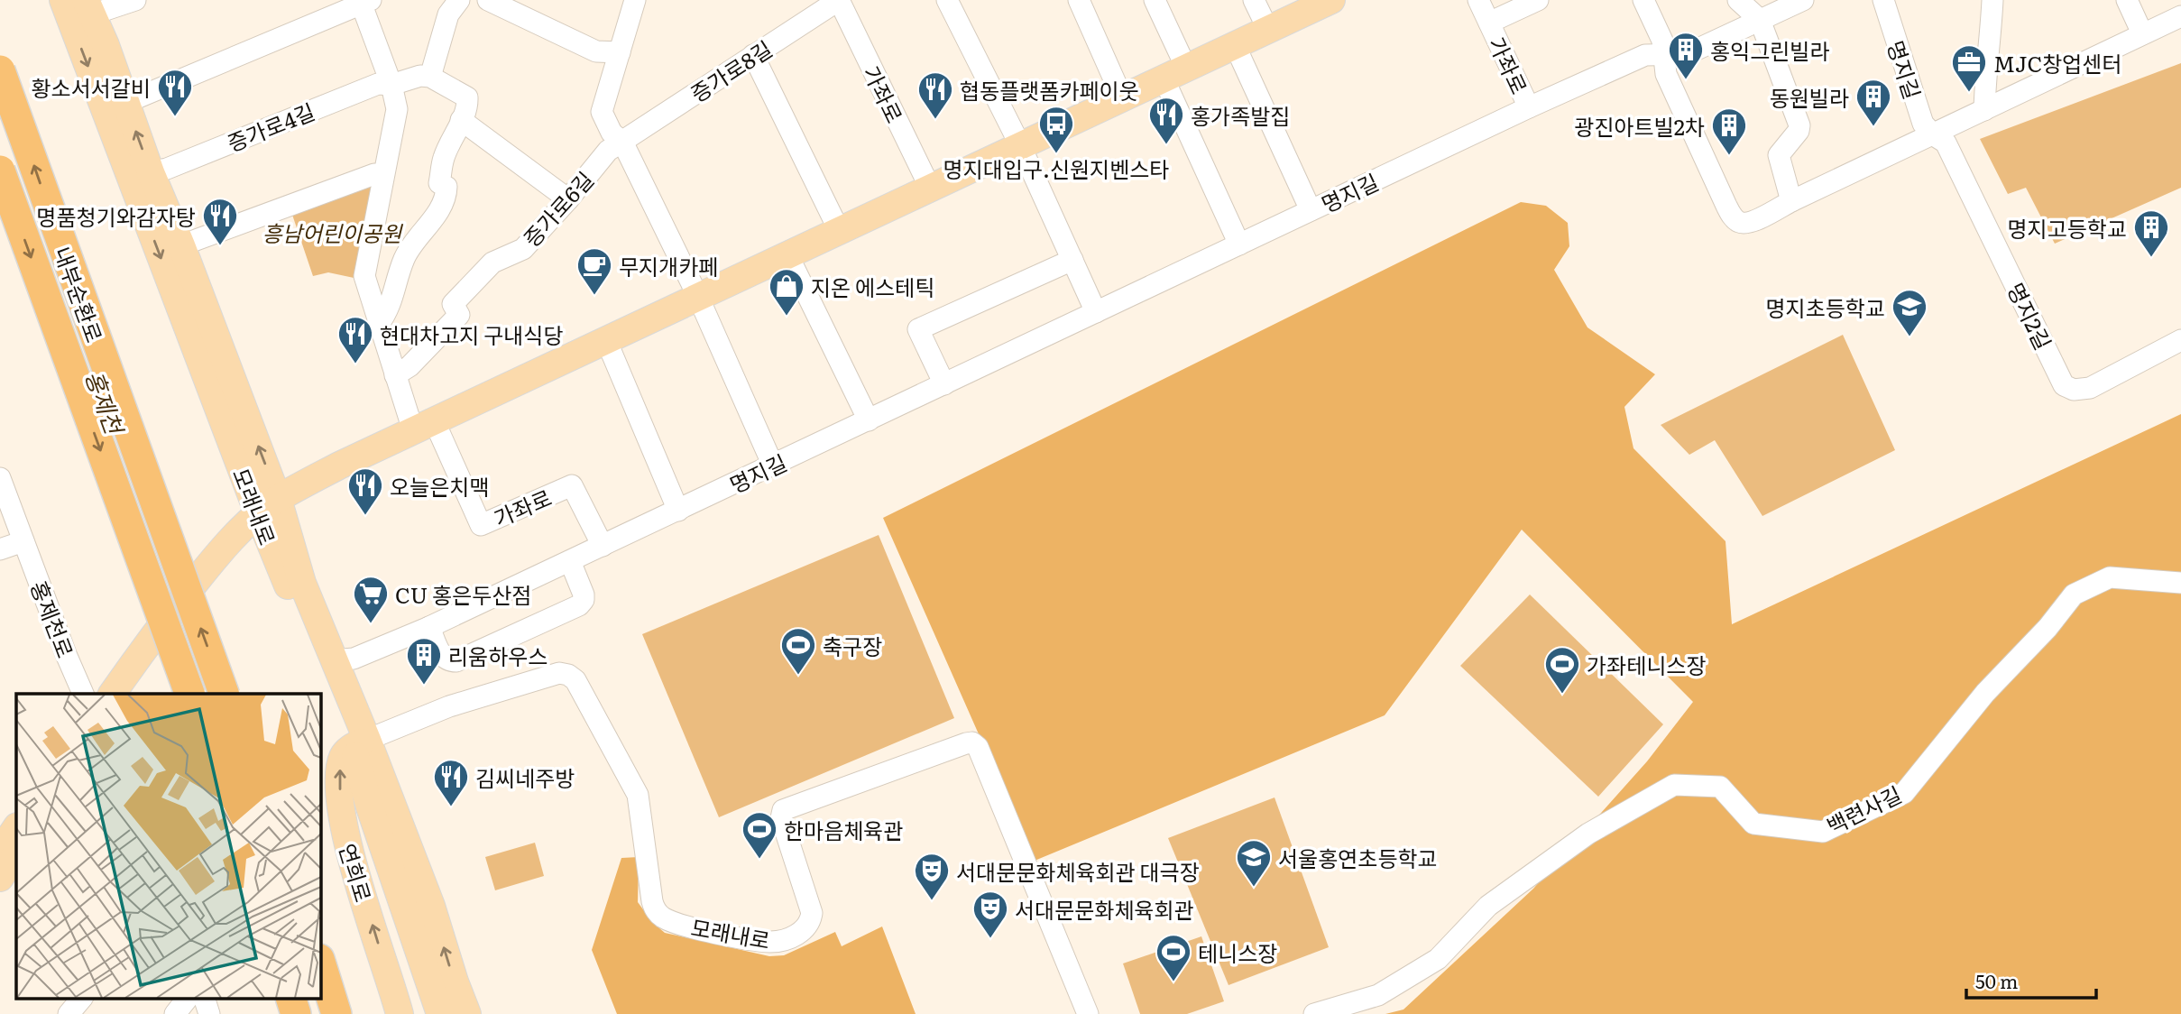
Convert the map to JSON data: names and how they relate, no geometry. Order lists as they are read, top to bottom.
{
  "streets": {
    "highway": ["내부순환로"],
    "main road": ["모래내로", "연희로"],
    "street": [
      "가좌로",
      "명지길",
      "증가로8길",
      "증가로4길",
      "증가로6길",
      "명지2길",
      "홍제천로",
      "백련사길"
    ]
  },
  "crossings": [
    ["가좌로", "명지길"],
    ["가좌로", "증가로8길"],
    ["명지길", "명지2길"],
    ["명지길", "모래내로"],
    ["증가로8길", "증가로6길"],
    ["증가로4길", "모래내로"],
    ["모래내로", "연희로"]
  ],
  "one_way": ["연희로"],
  "water": ["홍제천"],
  "parks": ["흥남어린이공원"],
  "places": {
    "building": [
      "홍익그린빌라",
      "동원빌라",
      "광진아트빌2차",
      "명지고등학교",
      "리움하우스"
    ],
    "office": ["MJC창업센터"],
    "restaurant": [
      "황소서서갈비",
      "협동플랫폼카페이웃",
      "홍가족발집",
      "명품청기와감자탕",
      "현대차고지 구내식당",
      "오늘은치맥",
      "김씨네주방"
    ],
    "bus stop": ["명지대입구.신원지벤스타"],
    "cafe": ["무지개카페"],
    "shop": ["지온 에스테틱"],
    "school or university": ["명지초등학교", "서울홍연초등학교"],
    "supermarket": ["CU 홍은두산점"],
    "sports": [
      "축구장",
      "가좌테니스장",
      "한마음체육관",
      "테니스장"
    ],
    "theatre": ["서대문문화체육회관 대극장", "서대문문화체육회관"]
  },
  "scale_bar": "50 m"
}
